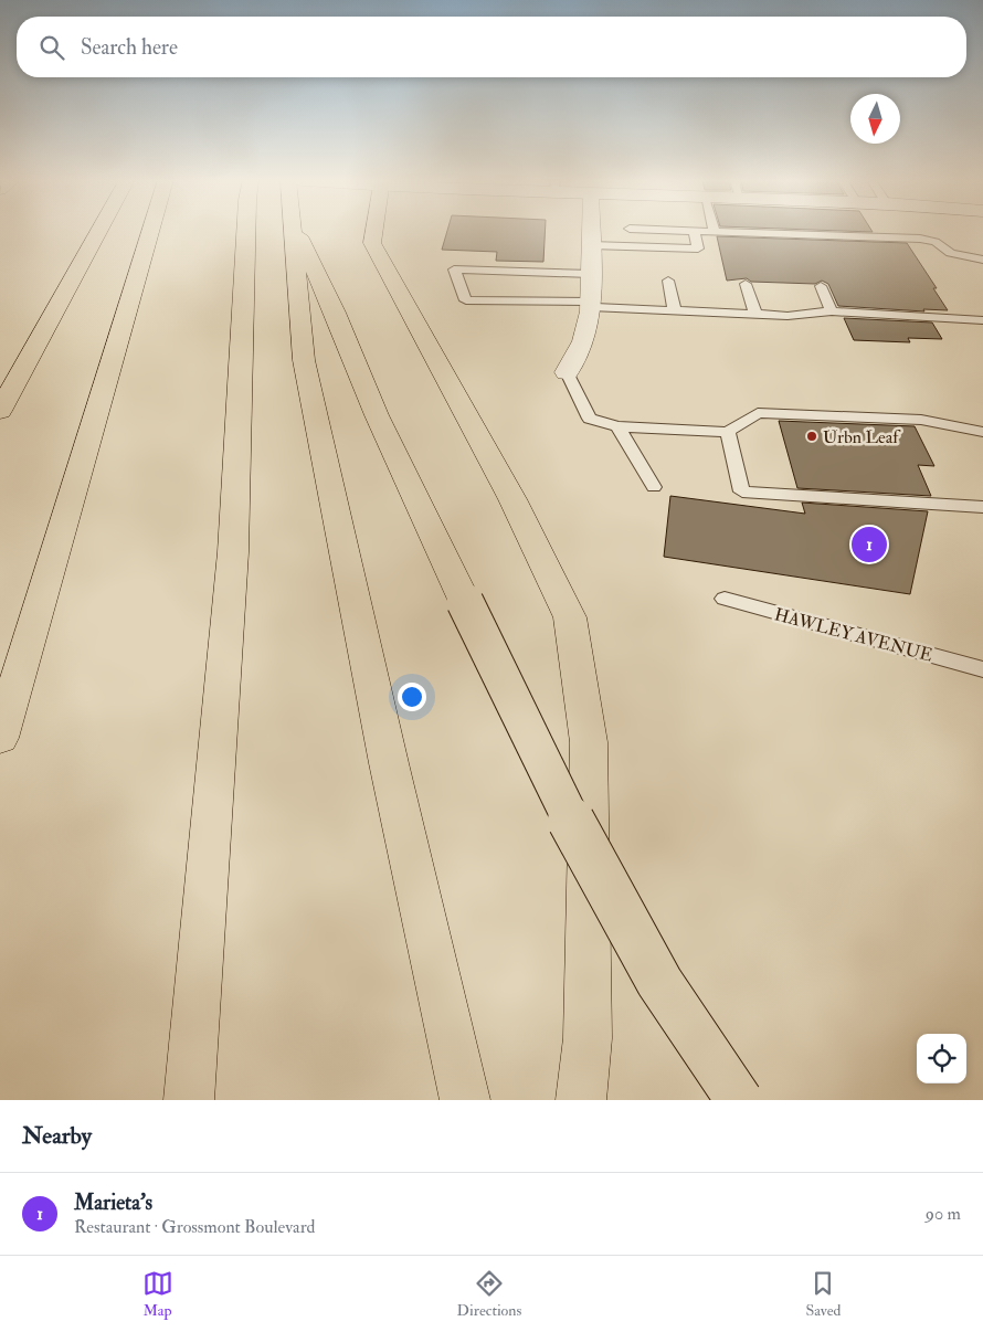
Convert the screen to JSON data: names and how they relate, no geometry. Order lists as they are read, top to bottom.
{
  "streets": {
    "lane": ["HAWLEY AVENUE"]
  },
  "places": ["Urbn Leaf"],
  "north": "bottom",
  "page": {
    "search": "Search here",
    "pins": "1",
    "heading": "Nearby",
    "list": [
      {
        "mark": "1",
        "name": "Marieta's",
        "note": "Restaurant · Grossmont Boulevard",
        "value": "90 m"
      }
    ],
    "nav": ["Map", "Directions", "Saved"]
  }
}
